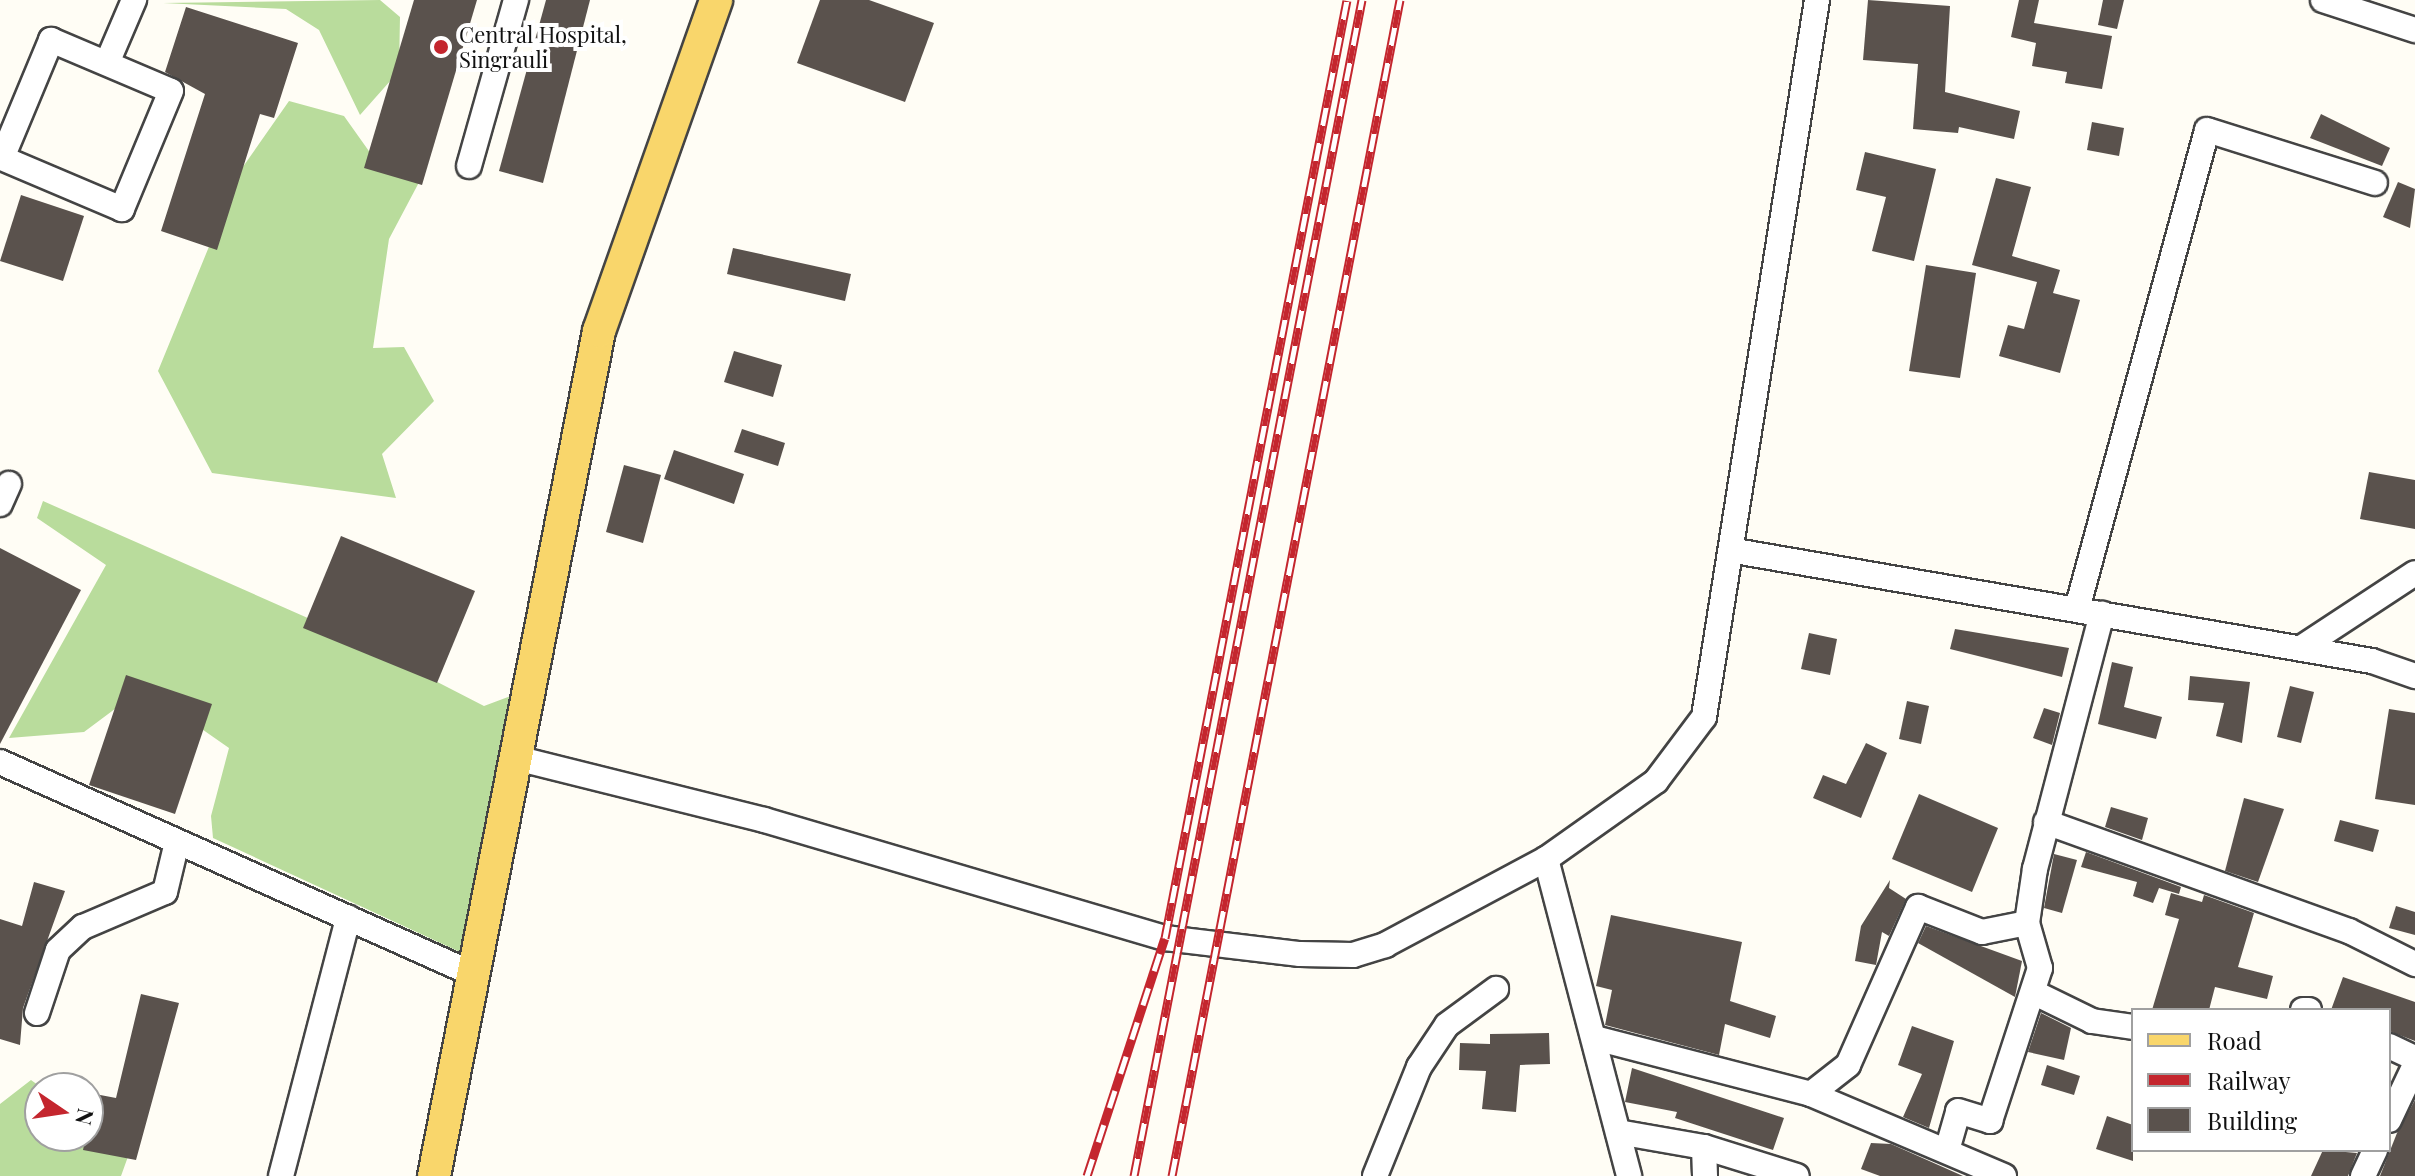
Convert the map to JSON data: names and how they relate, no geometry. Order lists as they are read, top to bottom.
{
  "places": ["Central Hospital, Singrauli"],
  "legend": ["Road", "Railway", "Building"],
  "north": "right"
}
